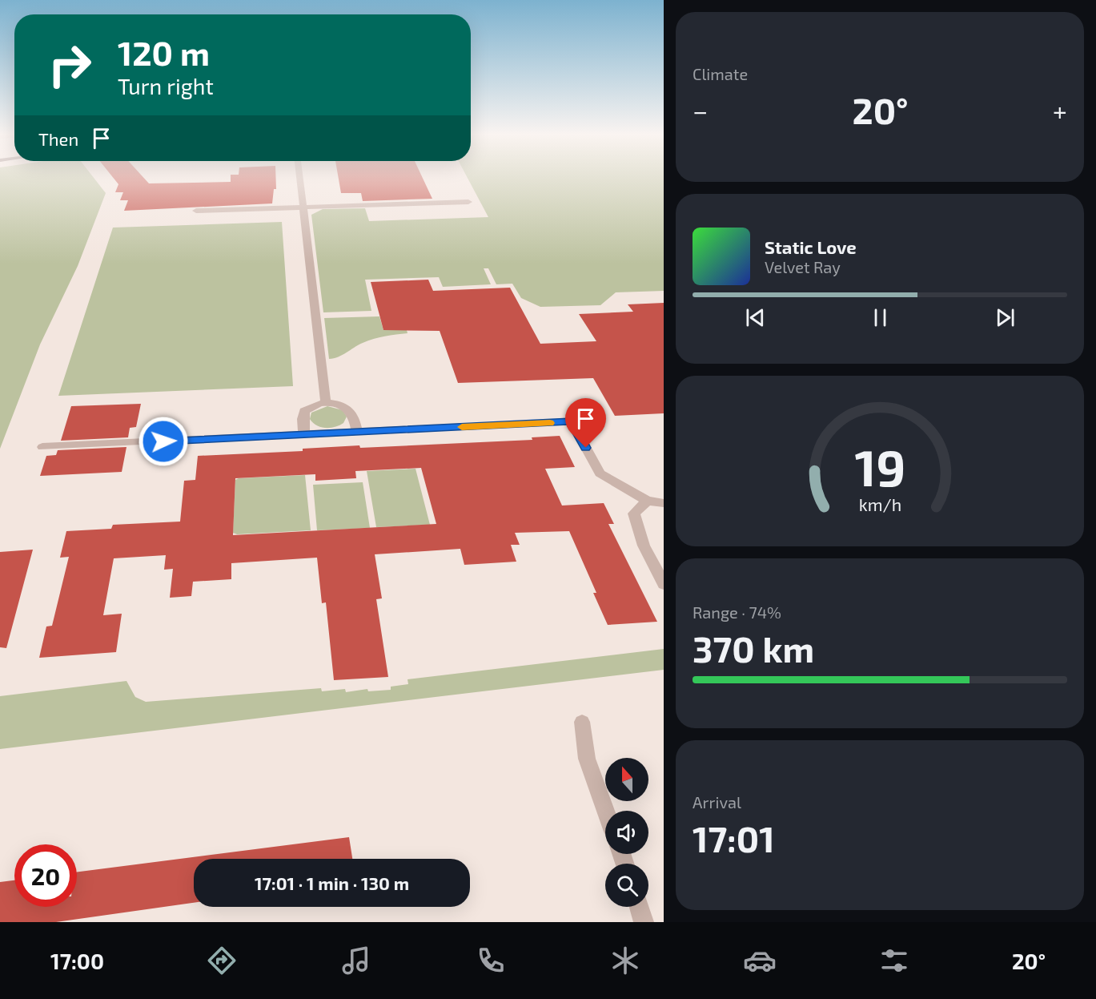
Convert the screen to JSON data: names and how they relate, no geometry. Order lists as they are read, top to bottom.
{
  "north": "top",
  "page": {
    "tile": [
      "Climate",
      ["Range · 74%", "370 km"],
      ["Arrival", "17:01"]
    ],
    "turn": ["120 m", "Turn right"],
    "heat": ["−", "20°", "+"],
    "then": "Then",
    "song": ["Static Love", "Velvet Ray"],
    "limit": "20",
    "trip": "17:01 · 1 min · 130 m",
    "tabs": ["17:00", "20°"],
    "gauge": ["19", "km/h"]
  }
}
